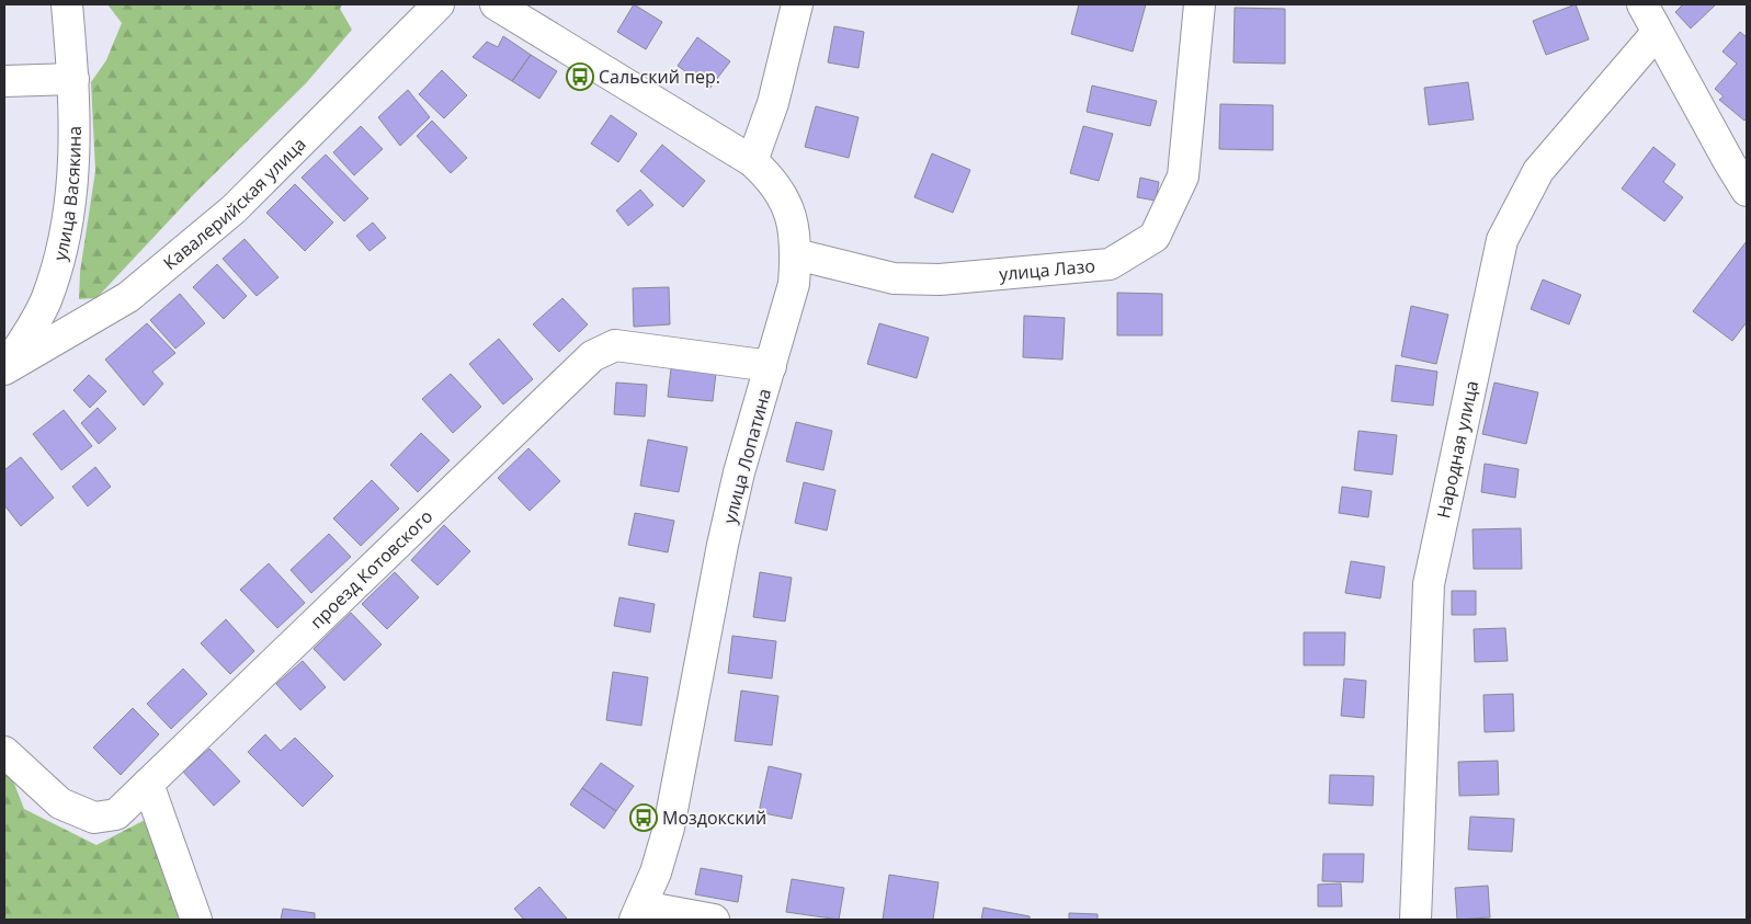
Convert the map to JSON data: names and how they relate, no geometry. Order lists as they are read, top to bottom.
{
  "streets": {
    "street": [
      "улица Васякина",
      "Кавалерийская улица",
      "улица Лазо",
      "Народная улица",
      "улица Лопатина",
      "проезд Котовского"
    ]
  },
  "crossings": [
    ["улица Васякина", "Кавалерийская улица"],
    ["улица Лазо", "улица Лопатина"],
    ["улица Лопатина", "проезд Котовского"]
  ],
  "places": {
    "bus stop": ["Сальский пер.", "Моздокский"]
  }
}
